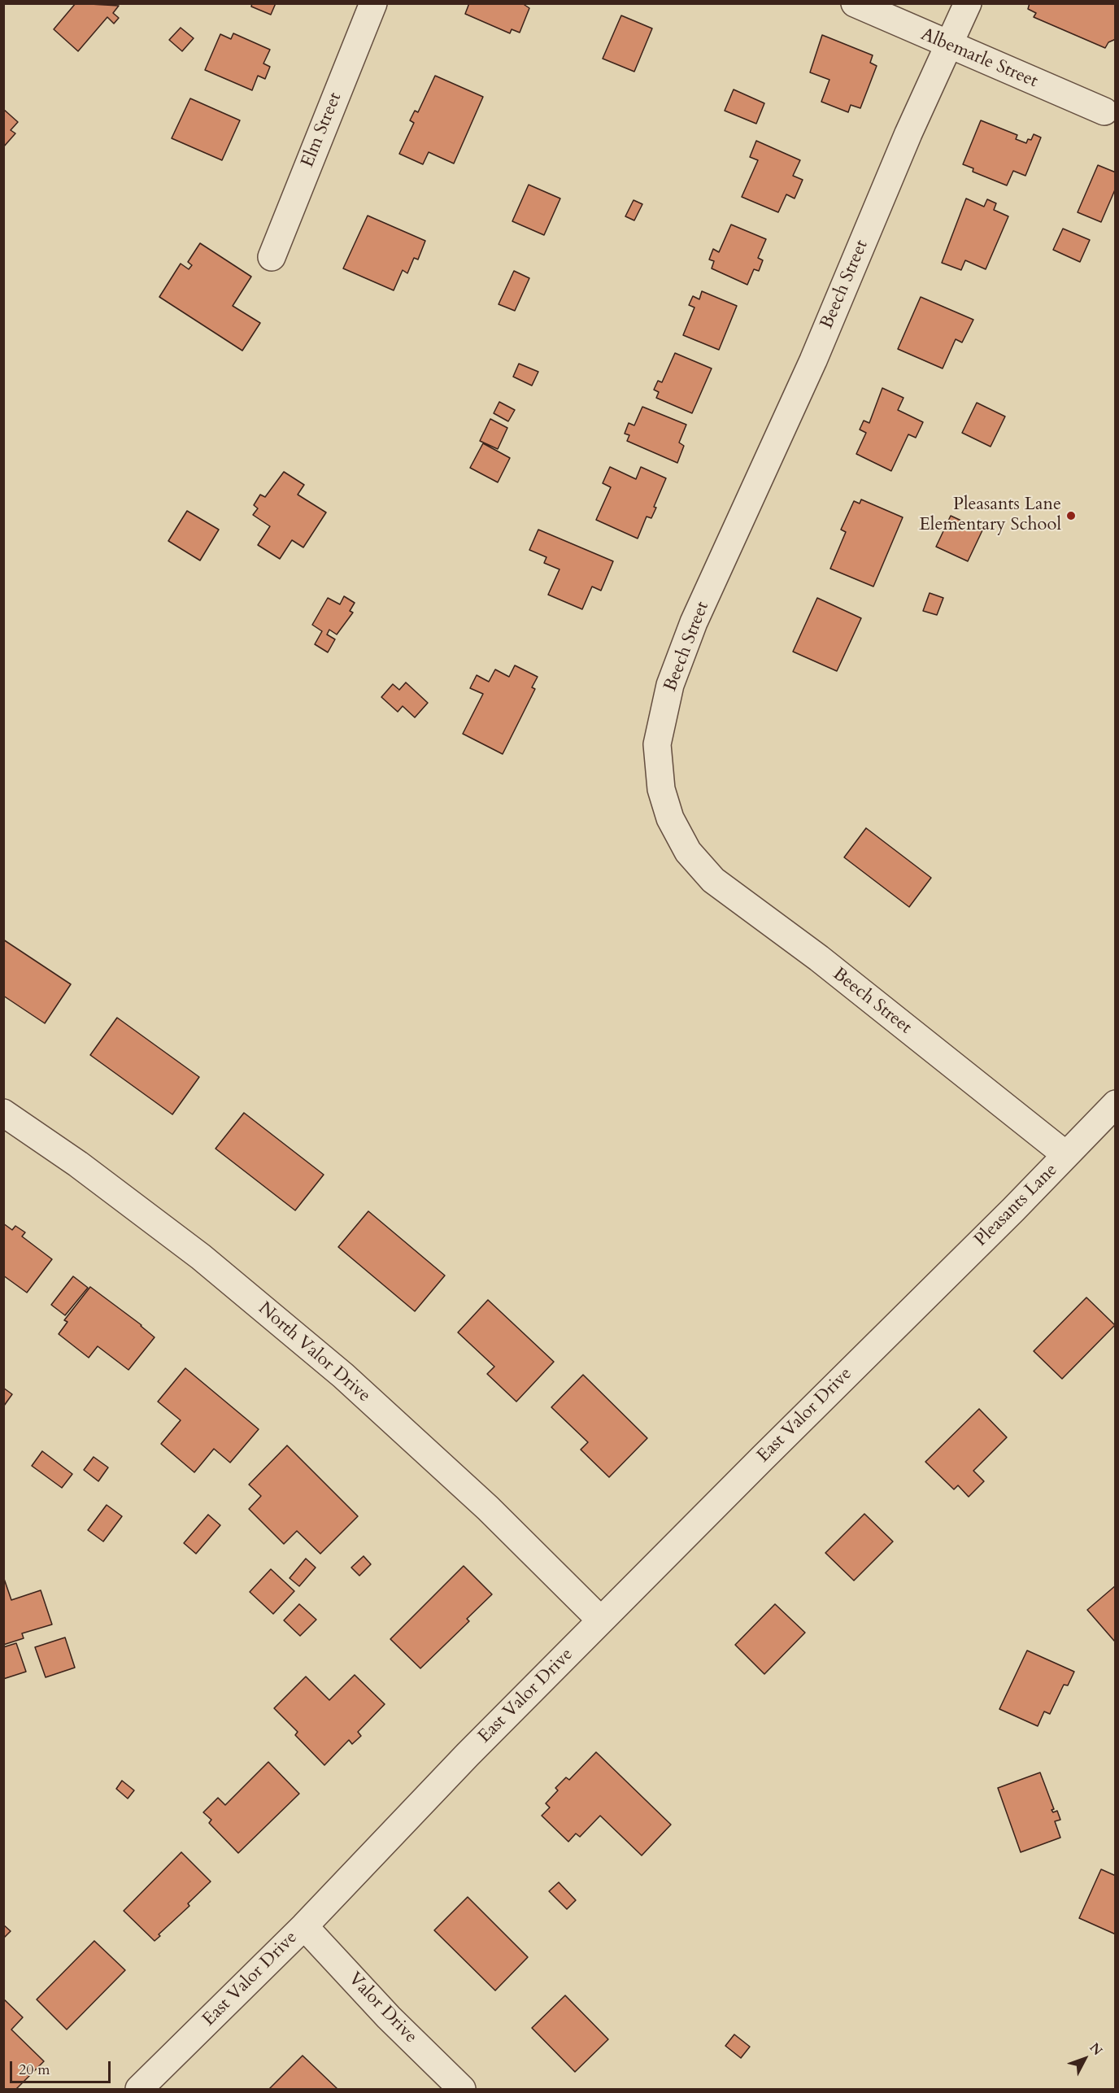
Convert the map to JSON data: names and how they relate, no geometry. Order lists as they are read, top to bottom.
{
  "streets": {
    "street": [
      "Albemarle Street",
      "Elm Street",
      "Beech Street",
      "Pleasants Lane",
      "North Valor Drive",
      "East Valor Drive",
      "Valor Drive"
    ]
  },
  "crossings": [
    ["Albemarle Street", "Beech Street"],
    ["Beech Street", "Pleasants Lane"],
    ["Pleasants Lane", "East Valor Drive"],
    ["North Valor Drive", "East Valor Drive"],
    ["East Valor Drive", "Valor Drive"]
  ],
  "places": ["Pleasants Lane Elementary School"],
  "scale_bar": "20 m",
  "north": "top right"
}
